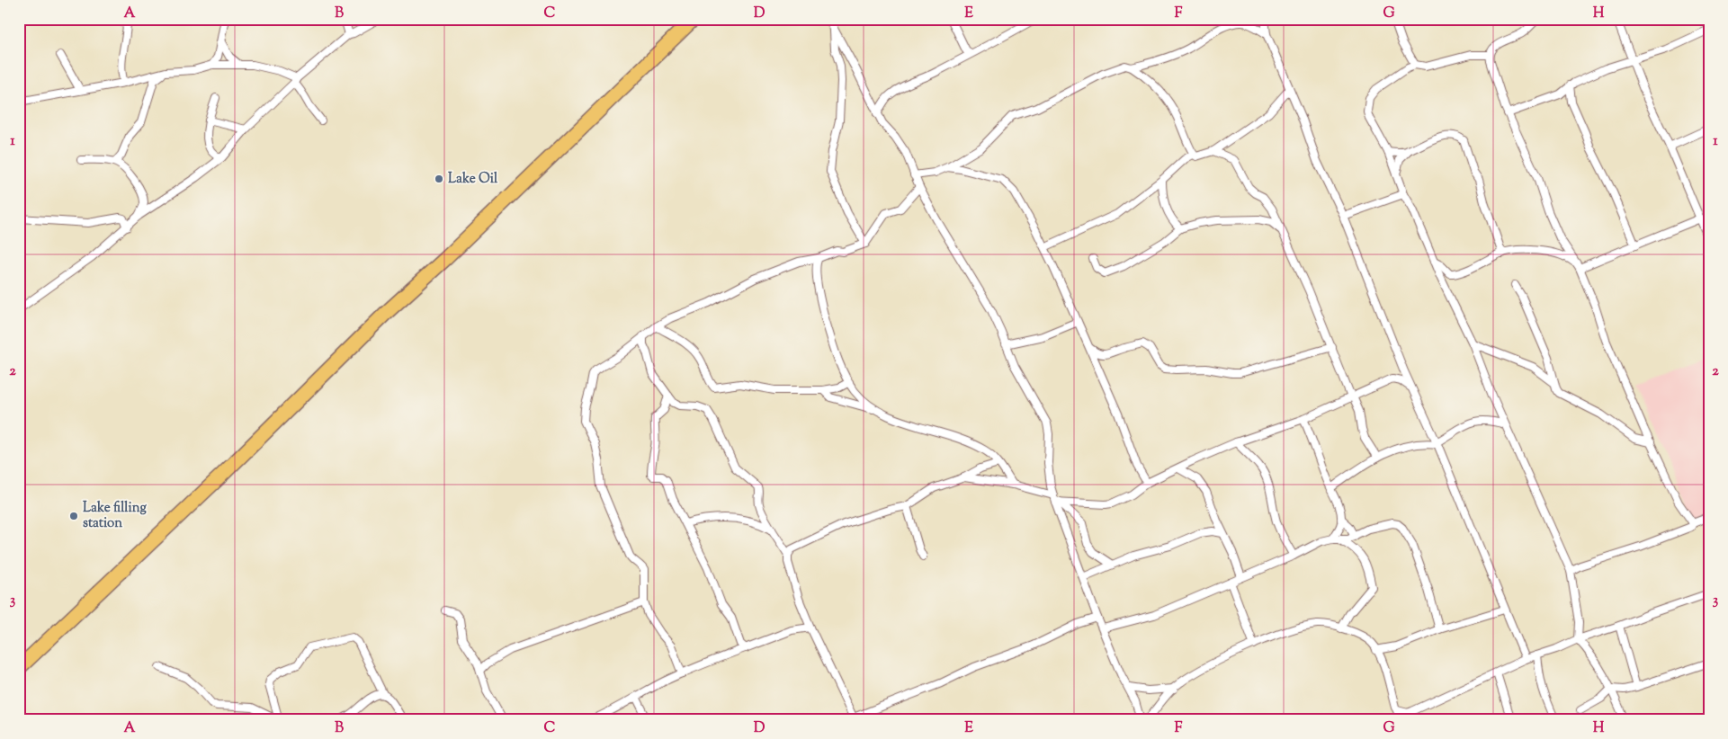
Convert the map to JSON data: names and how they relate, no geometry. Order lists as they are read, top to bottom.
{
  "places": ["Lake Oil", "Lake filling station"],
  "grid": {
    "columns": [
      "A",
      "B",
      "C",
      "D",
      "E",
      "F",
      "G",
      "H"
    ],
    "rows": ["1", "2", "3"]
  }
}
